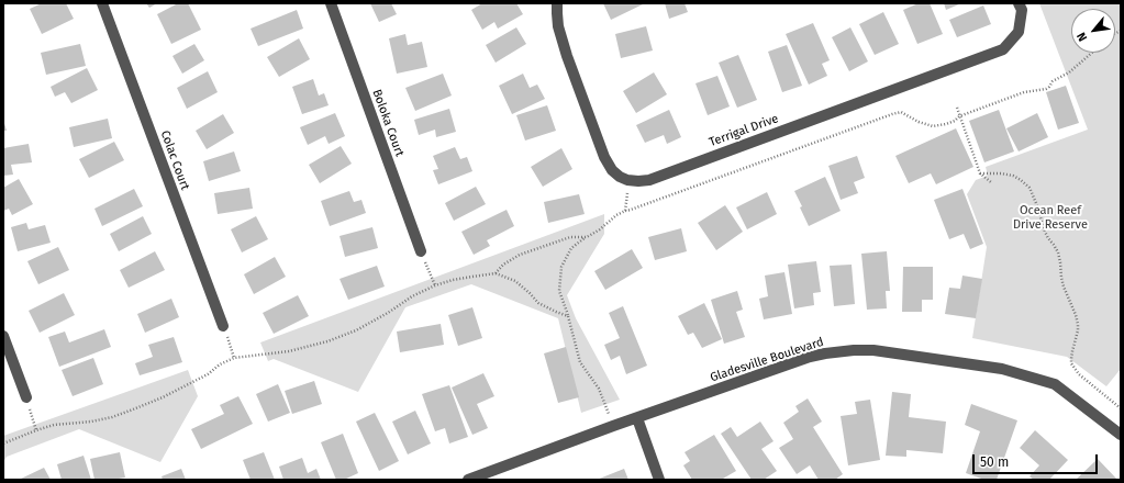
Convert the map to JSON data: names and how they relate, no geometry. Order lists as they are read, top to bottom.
{
  "streets": {
    "street": [
      "Boloka Court",
      "Terrigal Drive",
      "Colac Court",
      "Gladesville Boulevard"
    ]
  },
  "parks": ["Ocean Reef Drive Reserve"],
  "scale_bar": "50 m",
  "north": "bottom left"
}
